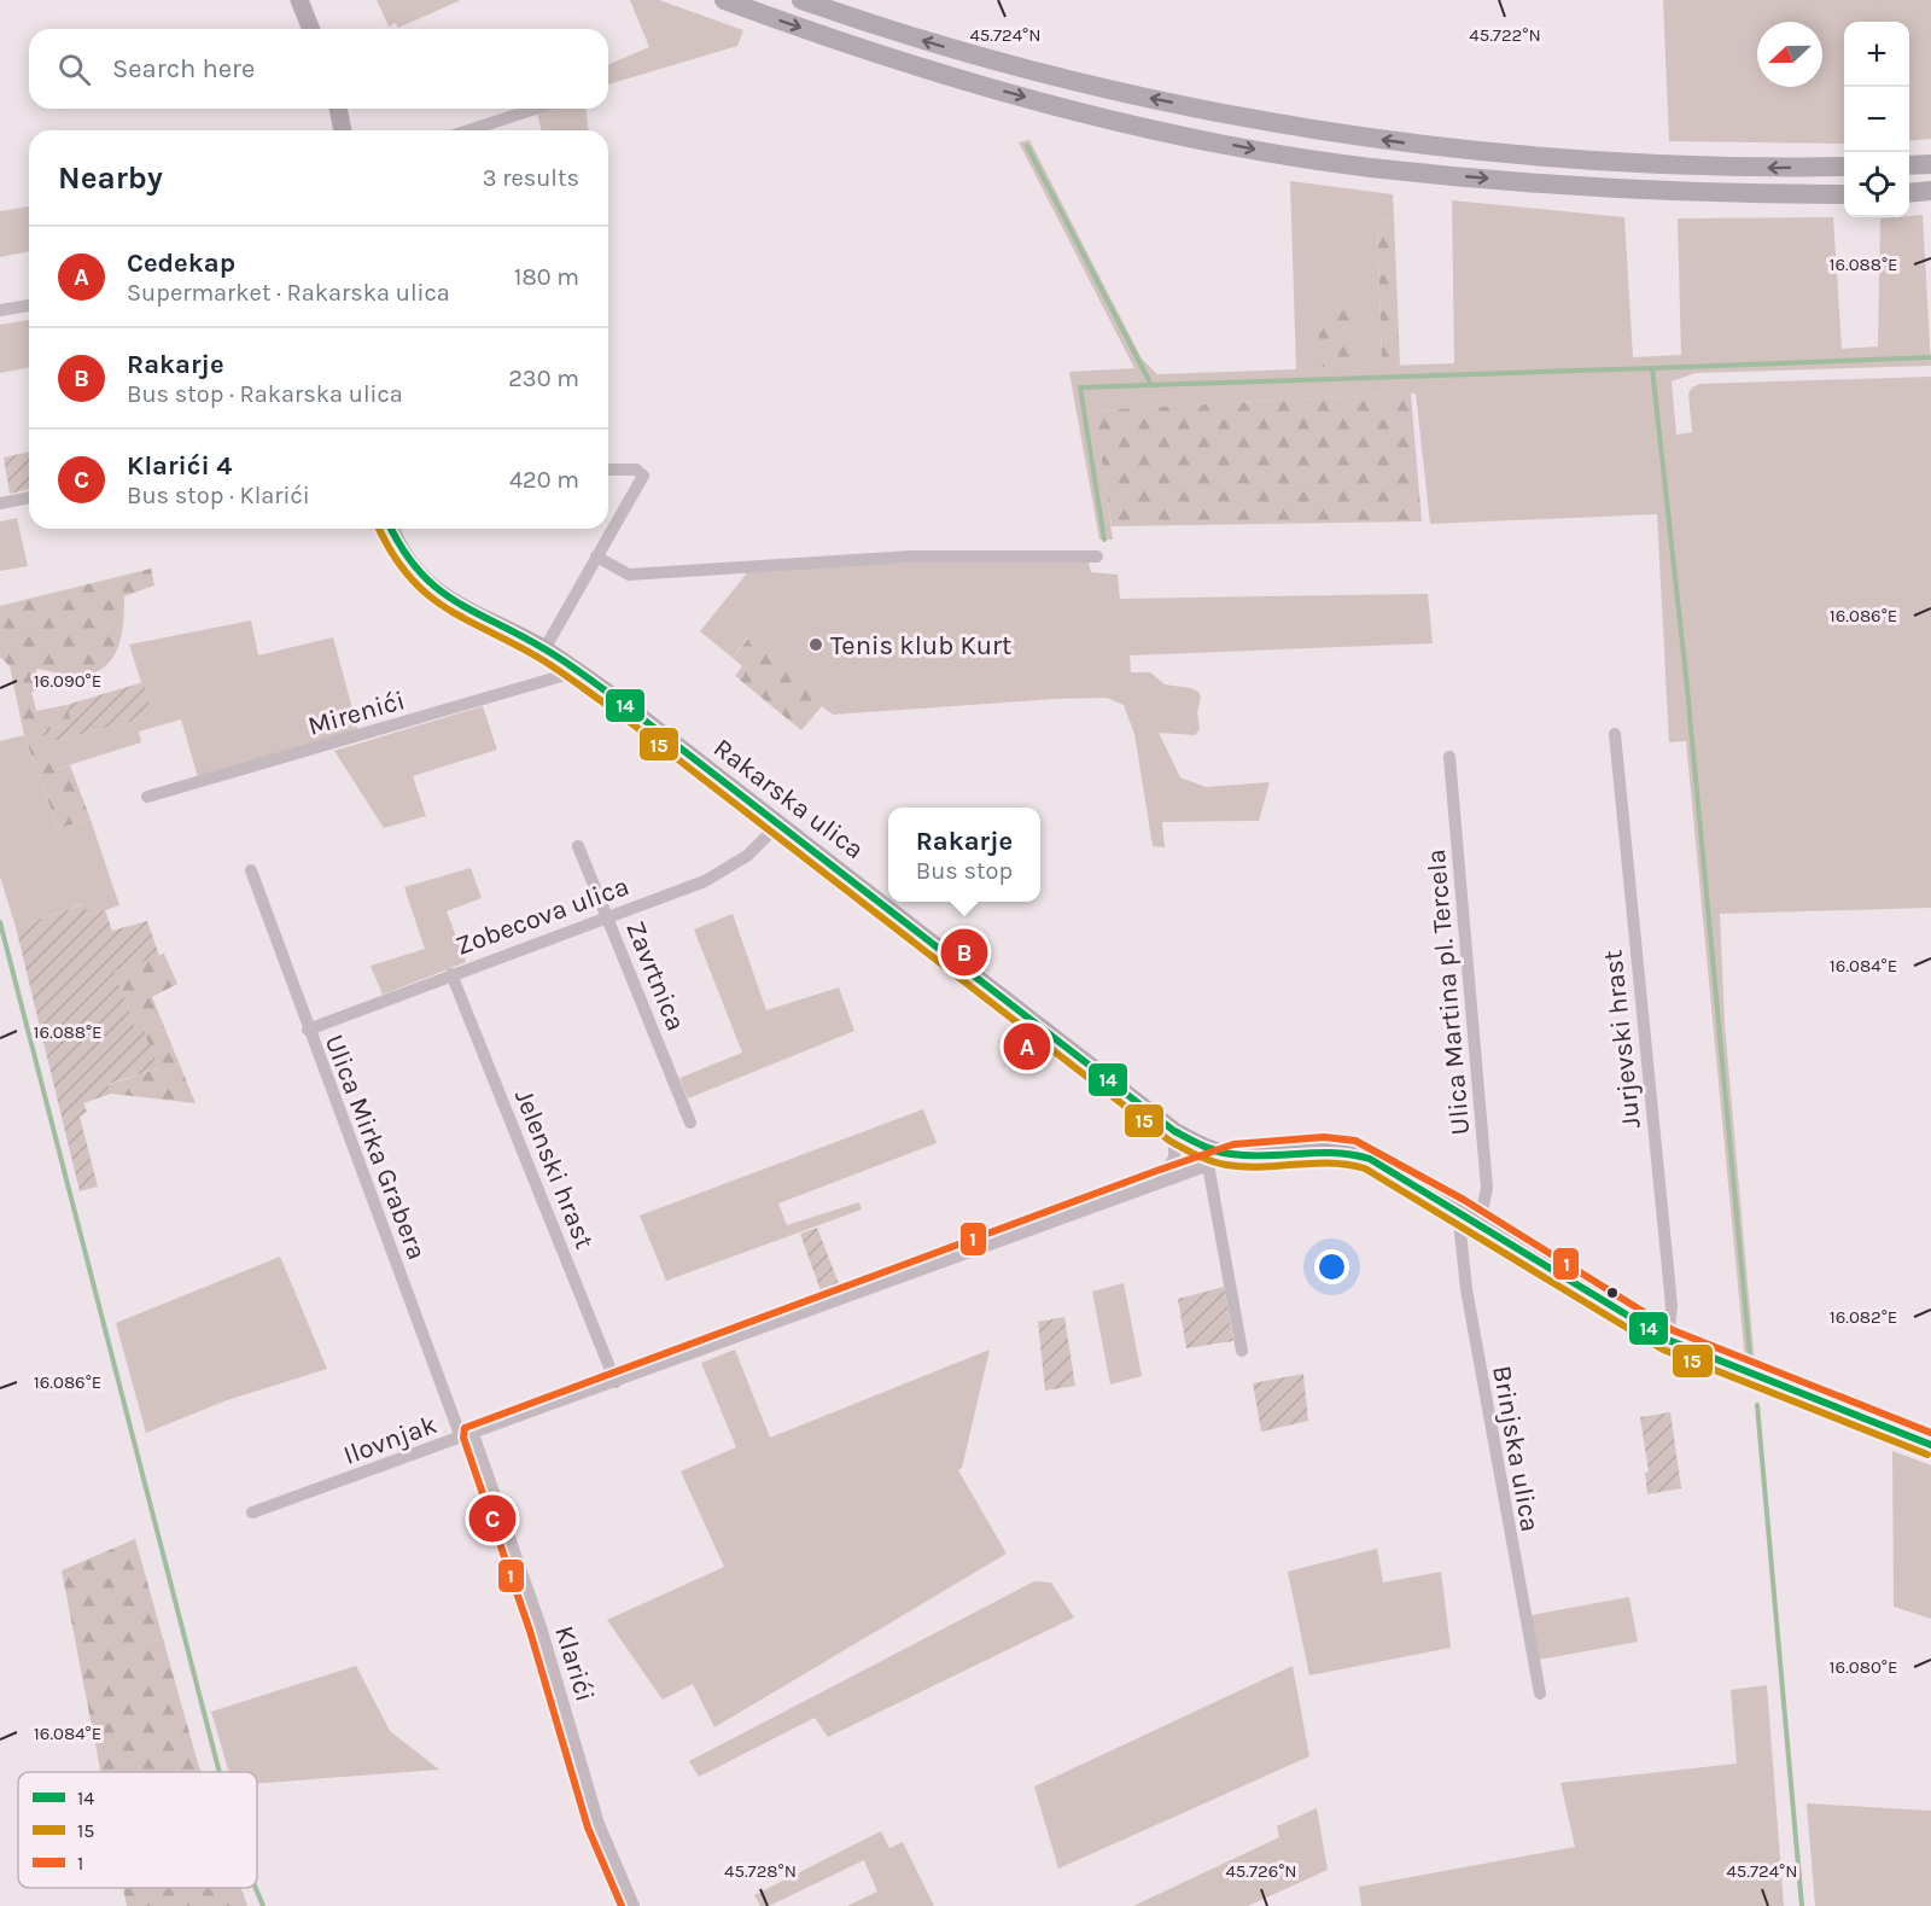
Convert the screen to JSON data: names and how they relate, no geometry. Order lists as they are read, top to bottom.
{
  "streets": {
    "main road": ["Rakarska ulica"],
    "street": [
      "Mirenići",
      "Zobecova ulica",
      "Zavrtnica",
      "Ulica Martina pl. Tercela",
      "Jurjevski hrast",
      "Ulica Mirka Grabera",
      "Jelenski hrast",
      "Ilovnjak",
      "Brinjska ulica",
      "Klarići"
    ]
  },
  "crossings": [
    ["Mirenići", "Rakarska ulica"],
    ["Rakarska ulica", "Zobecova ulica"],
    ["Rakarska ulica", "Ulica Martina pl. Tercela"],
    ["Rakarska ulica", "Jurjevski hrast"],
    ["Rakarska ulica", "Ilovnjak"],
    ["Rakarska ulica", "Brinjska ulica"],
    ["Zobecova ulica", "Zavrtnica"],
    ["Zobecova ulica", "Ulica Mirka Grabera"],
    ["Zobecova ulica", "Jelenski hrast"],
    ["Ulica Mirka Grabera", "Ilovnjak"],
    ["Ulica Mirka Grabera", "Klarići"],
    ["Jelenski hrast", "Ilovnjak"],
    ["Ilovnjak", "Klarići"]
  ],
  "places": ["Tenis klub Kurt"],
  "lines": ["transit line 14", "transit line 15", "transit line 1"],
  "legend": ["14", "15", "1"],
  "north": "left",
  "page": {
    "map_buttons": ["+", "−"],
    "search": "Search here",
    "heading": ["Nearby", "3 results"],
    "list": [
      {
        "mark": "A",
        "name": "Cedekap",
        "note": "Supermarket · Rakarska ulica",
        "value": "180 m"
      },
      {
        "mark": "B",
        "name": "Rakarje",
        "note": "Bus stop · Rakarska ulica",
        "value": "230 m"
      },
      {
        "mark": "C",
        "name": "Klarići 4",
        "note": "Bus stop · Klarići",
        "value": "420 m"
      }
    ],
    "popup": ["Rakarje", "Bus stop"],
    "pins": ["B", "A", "C"]
  },
  "coordinates": [
    "45.724°N",
    "45.722°N",
    "16.088°E",
    "16.086°E",
    "16.090°E",
    "16.084°E",
    "16.082°E",
    "16.080°E",
    "45.728°N",
    "45.726°N"
  ]
}
